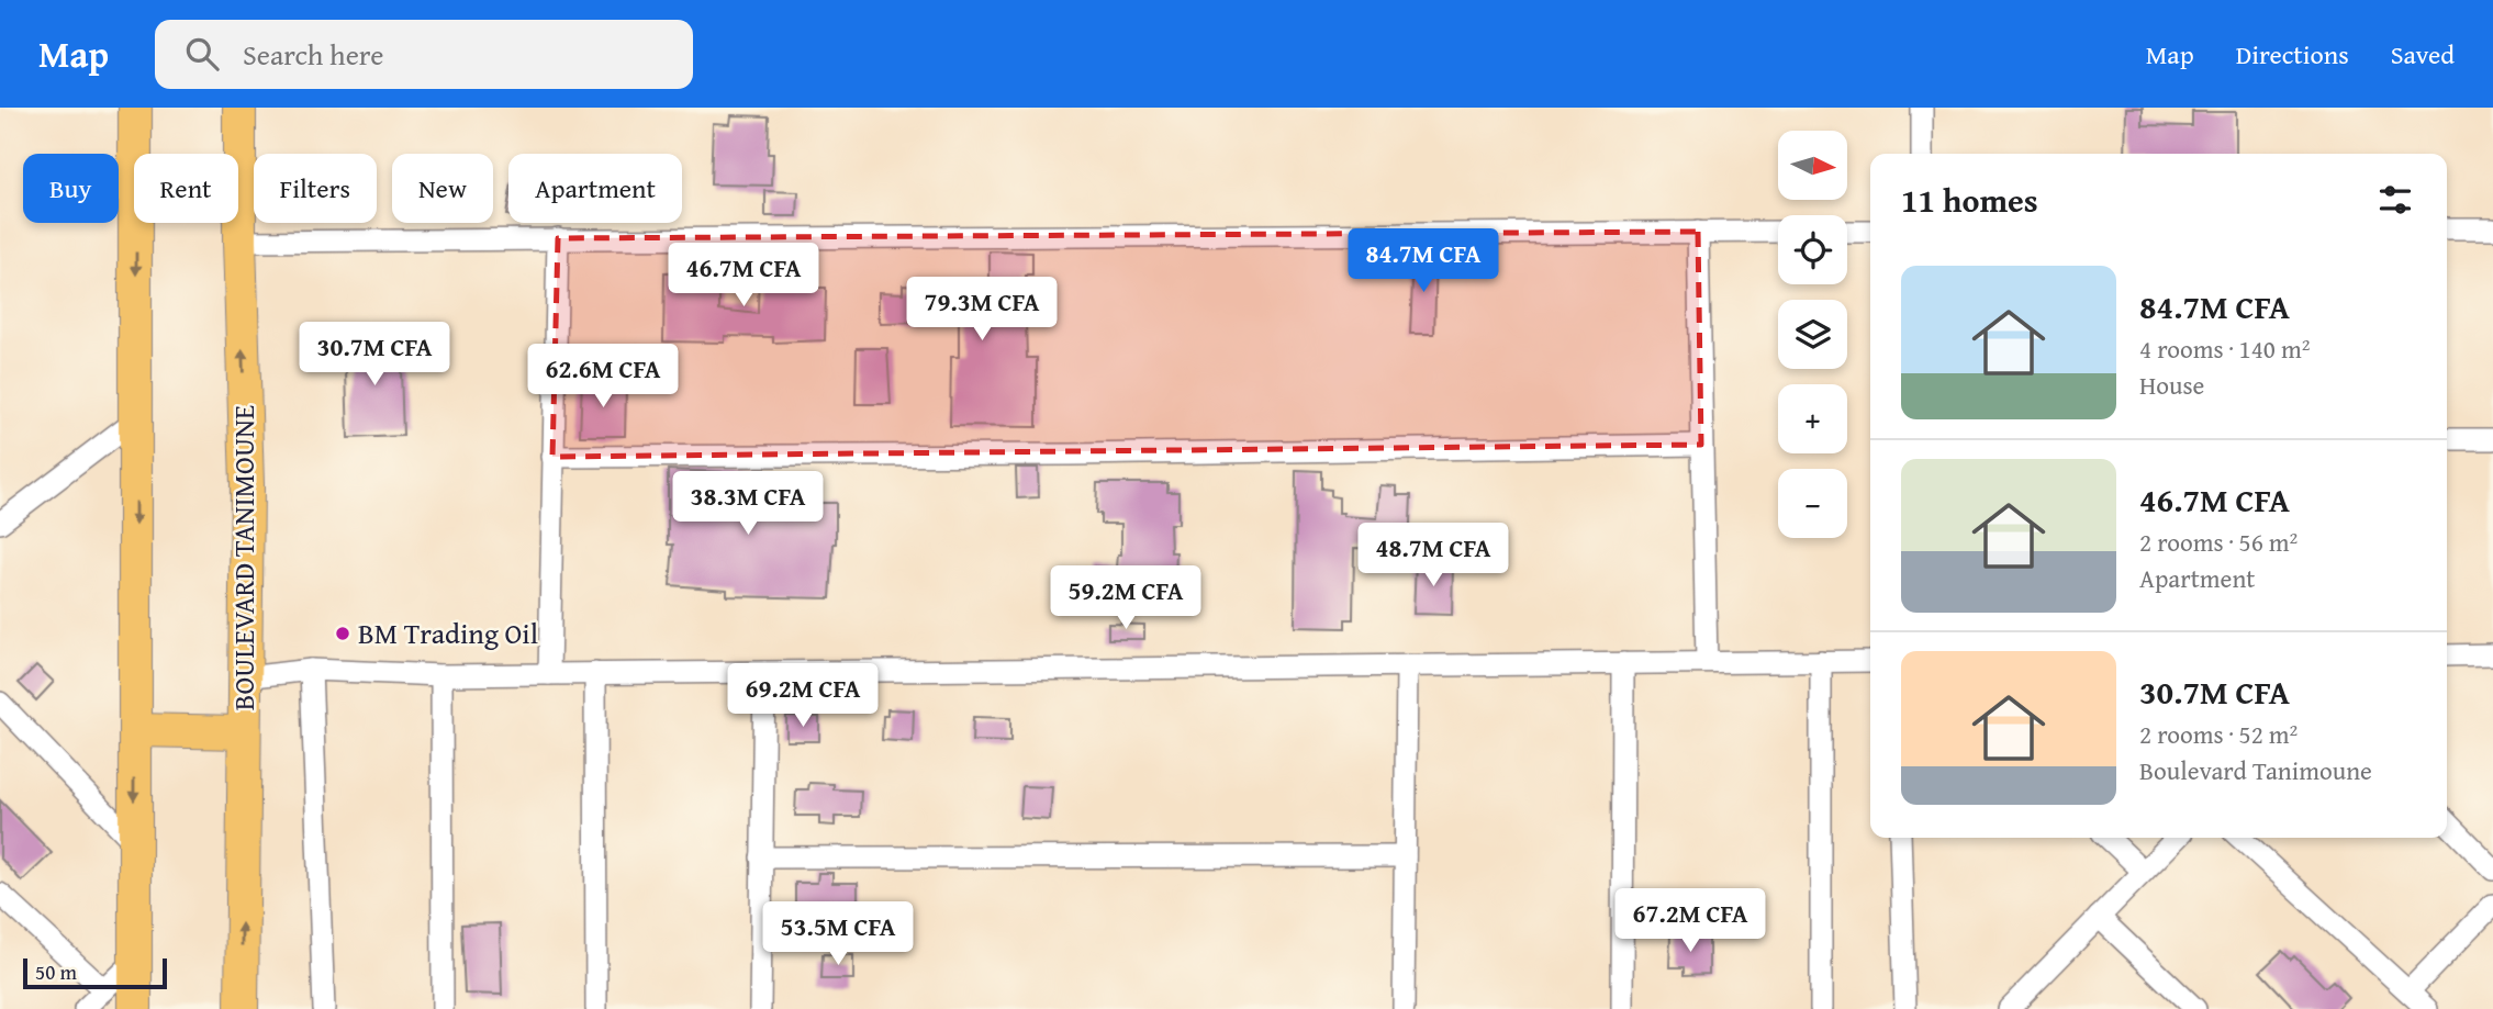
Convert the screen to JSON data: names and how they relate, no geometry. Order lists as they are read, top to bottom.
{
  "streets": {
    "main road": ["BOULEVARD TANIMOUNE"]
  },
  "places": ["BM Trading Oil"],
  "scale_bar": "50 m",
  "north": "right",
  "page": {
    "header": "Map",
    "search": "Search here",
    "nav": ["Map", "Directions", "Saved"],
    "map_buttons": ["+", "−"],
    "chip": [
      "Buy",
      "Rent",
      "Filters",
      "New",
      "Apartment"
    ],
    "heading": "11 homes",
    "price": [
      "84.7M CFA",
      "46.7M CFA",
      "79.3M CFA",
      "30.7M CFA",
      "62.6M CFA",
      "38.3M CFA",
      "48.7M CFA",
      "59.2M CFA",
      "69.2M CFA",
      "67.2M CFA",
      "53.5M CFA"
    ],
    "list": [
      {
        "name": "84.7M CFA",
        "note": "4 rooms · 140 m² · House"
      },
      {
        "name": "46.7M CFA",
        "note": "2 rooms · 56 m² · Apartment"
      },
      {
        "name": "30.7M CFA",
        "note": "2 rooms · 52 m² · Boulevard Tanimoune"
      }
    ],
    "scale": "50 m"
  }
}
